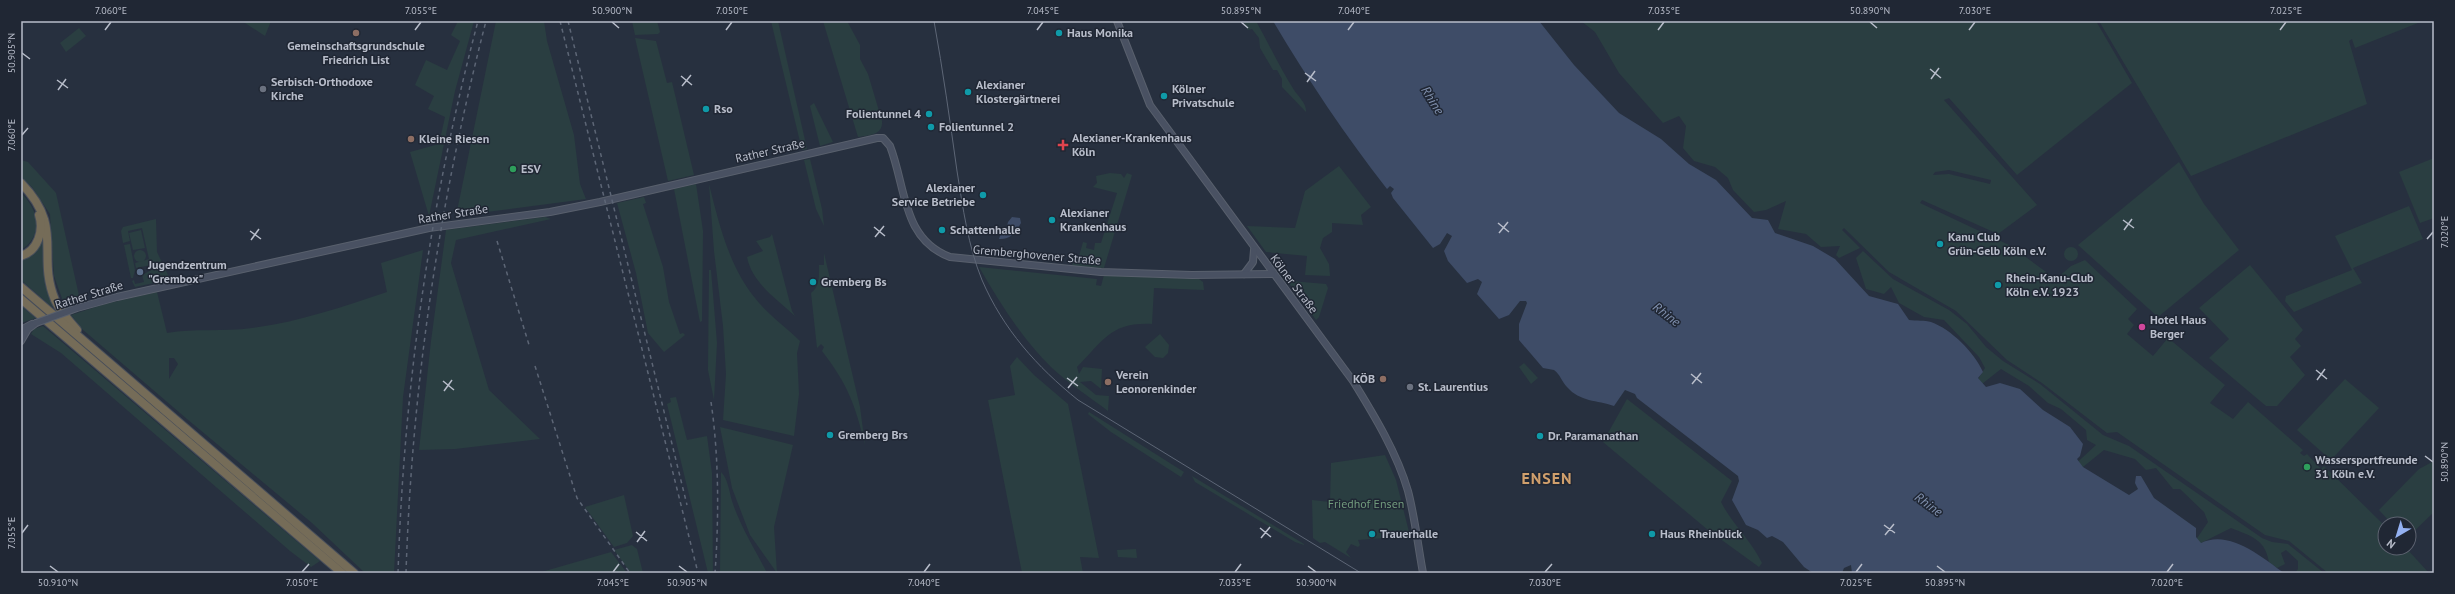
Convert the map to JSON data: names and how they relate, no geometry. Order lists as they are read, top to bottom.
{
  "streets": {
    "street": ["Rather Straße", "Gremberghovener Straße", "Kölner Straße"]
  },
  "crossings": [
    ["Rather Straße", "Gremberghovener Straße"],
    ["Gremberghovener Straße", "Kölner Straße"]
  ],
  "districts": ["ENSEN"],
  "water": ["Rhine"],
  "parks": ["Friedhof Ensen"],
  "places": {
    "other": [
      "Gemeinschaftsgrundschule Friedrich List",
      "Haus Monika",
      "Serbisch-Orthodoxe Kirche",
      "Alexianer Klostergärtnerei",
      "Kölner Privatschule",
      "Rso",
      "Folientunnel 4",
      "Folientunnel 2",
      "Kleine Riesen",
      "ESV",
      "Alexianer Service Betriebe",
      "Alexianer Krankenhaus",
      "Schattenhalle",
      "Kanu Club Grün-Gelb Köln e.V.",
      "Jugendzentrum \"Grembox\"",
      "Gremberg Bs",
      "Rhein-Kanu-Club Köln e.V. 1923",
      "Hotel Haus Berger",
      "KÖB",
      "Verein Leonorenkinder",
      "St. Laurentius",
      "Gremberg Brs",
      "Dr. Paramanathan",
      "Wassersportfreunde 31 Köln e.V.",
      "Trauerhalle",
      "Haus Rheinblick"
    ],
    "health": ["Alexianer-Krankenhaus Köln"]
  },
  "north": "bottom left",
  "coordinates": [
    "7.060°E",
    "7.055°E",
    "50.900°N",
    "7.050°E",
    "7.045°E",
    "50.895°N",
    "7.040°E",
    "7.035°E",
    "50.890°N",
    "7.030°E",
    "7.025°E",
    "50.905°N",
    "7.020°E",
    "50.910°N"
  ]
}
